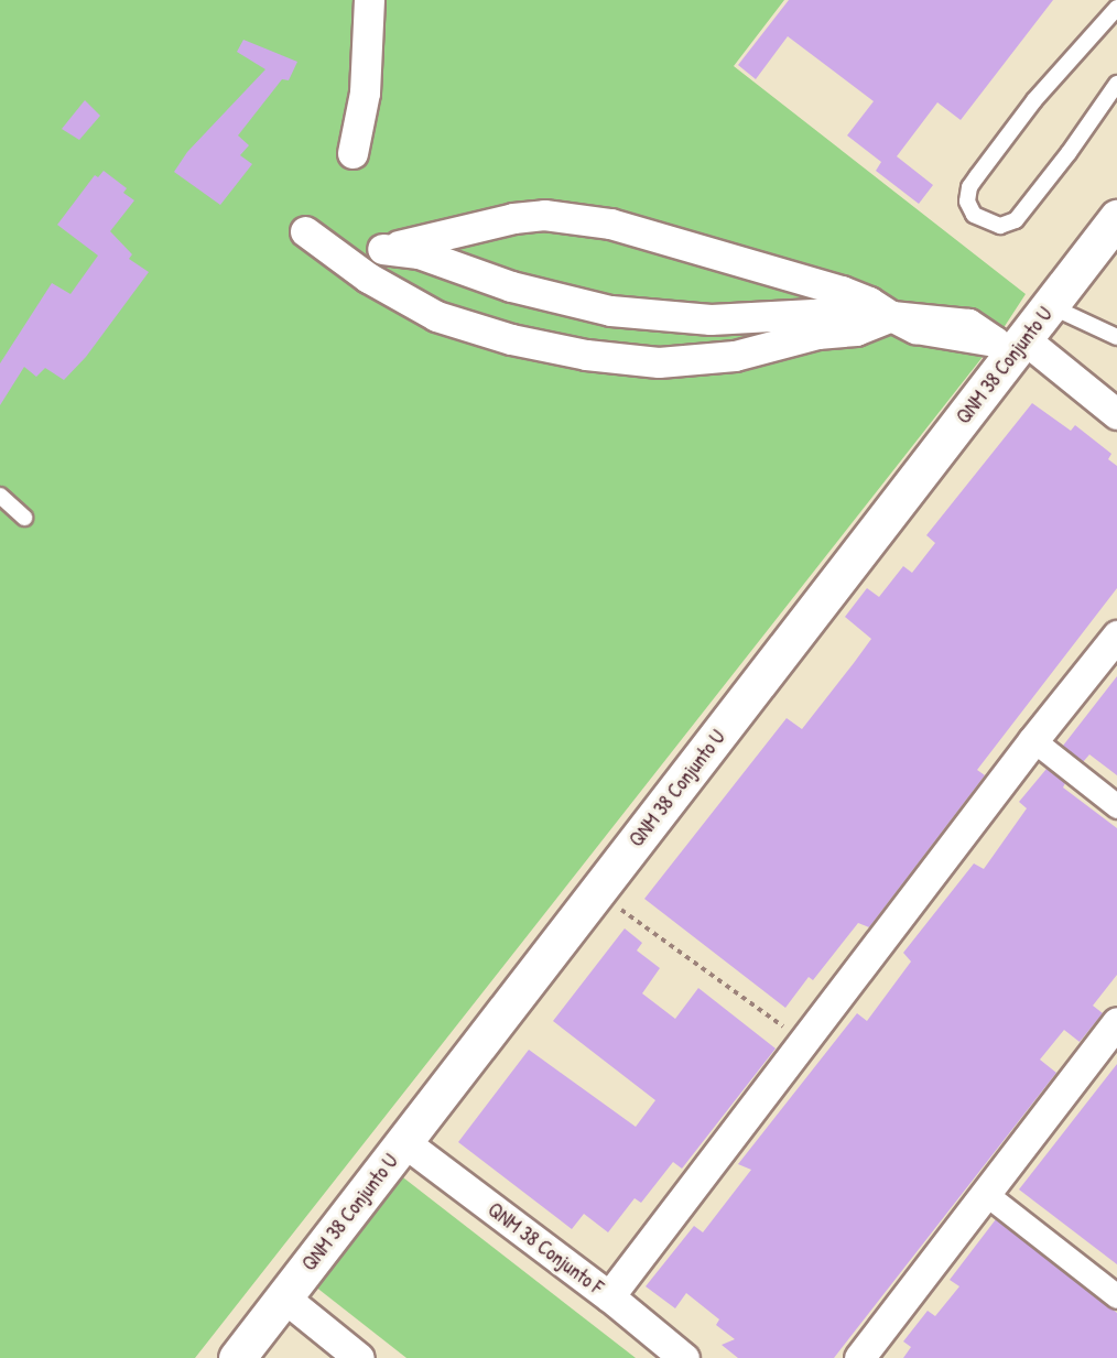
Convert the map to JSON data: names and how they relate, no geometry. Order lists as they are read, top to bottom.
{
  "streets": {
    "street": ["QNM 38 Conjunto U", "QNM 38 Conjunto F"]
  },
  "crossings": [
    ["QNM 38 Conjunto U", "QNM 38 Conjunto F"]
  ]
}
